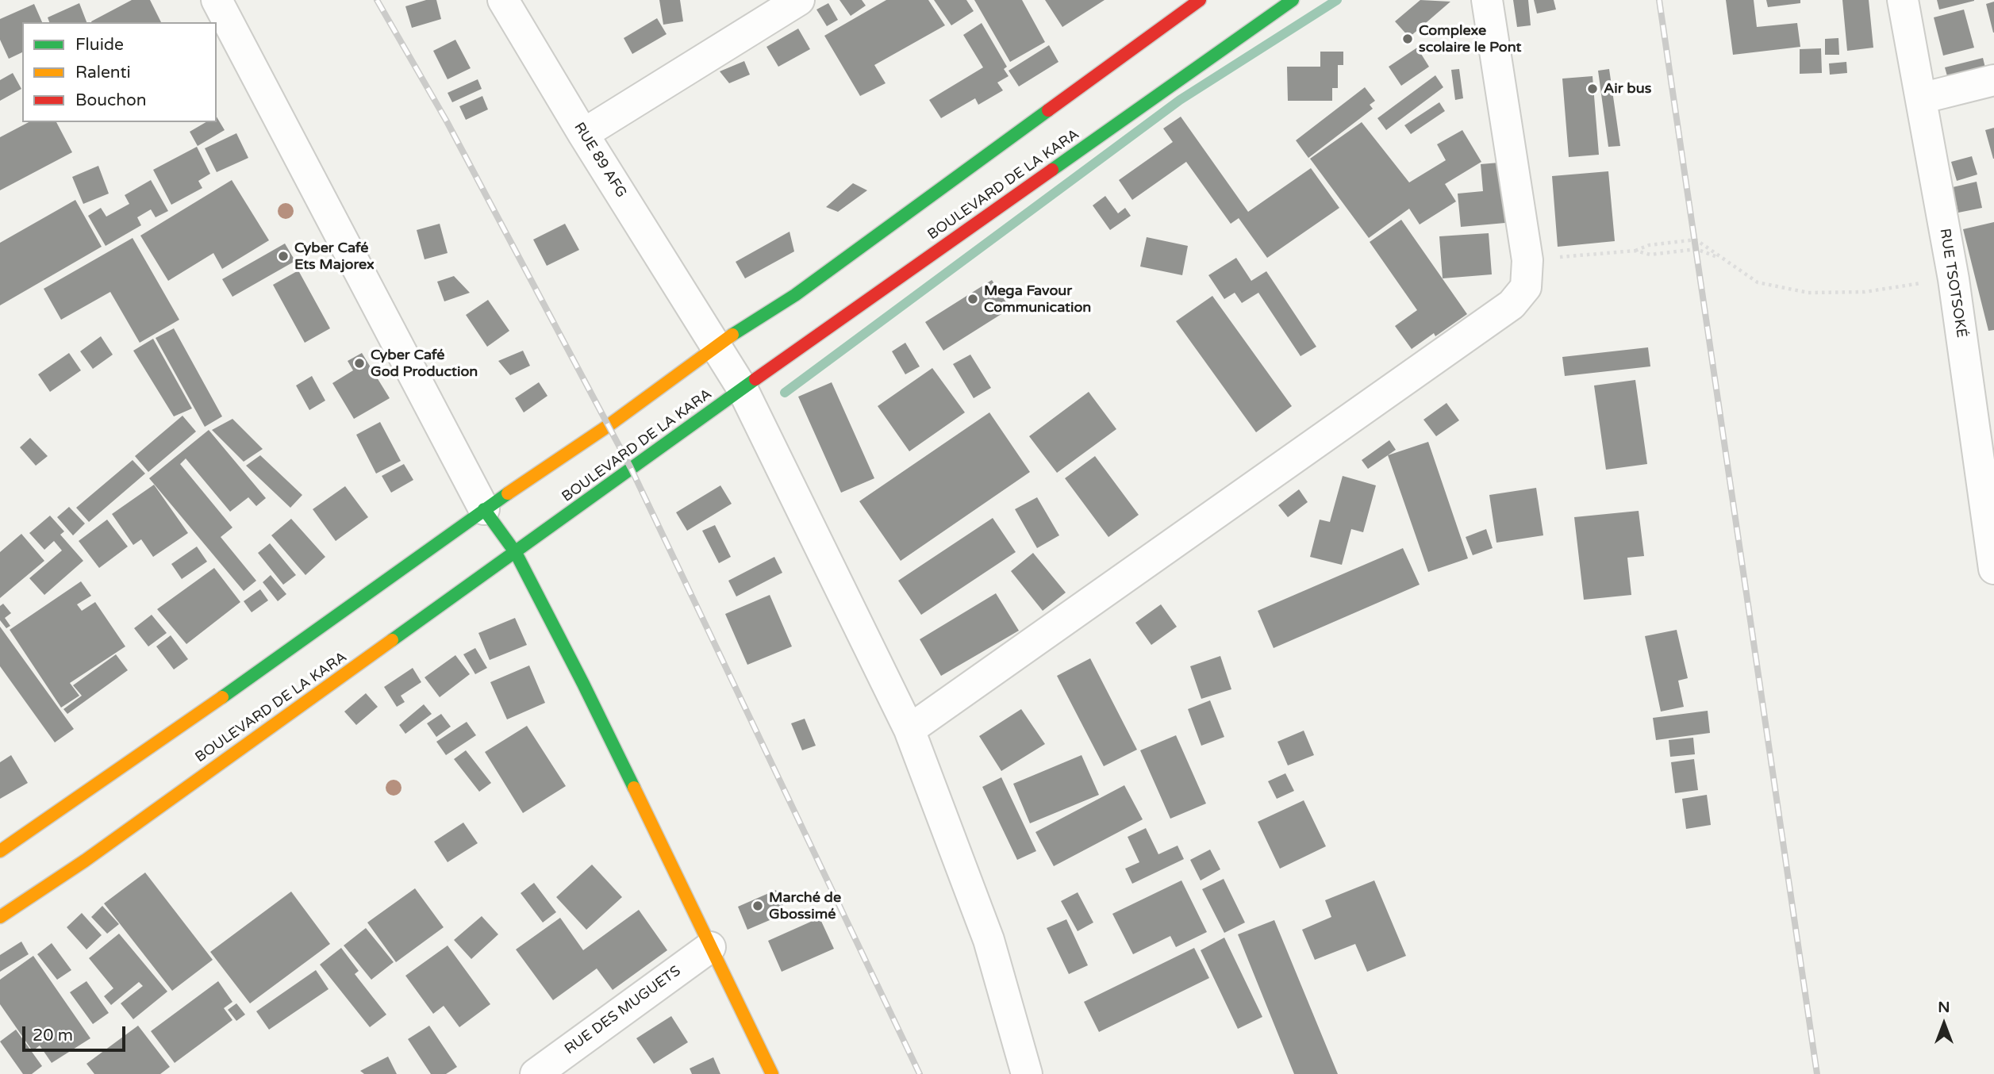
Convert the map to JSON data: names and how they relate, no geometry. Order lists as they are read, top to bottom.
{
  "streets": {
    "main road": ["BOULEVARD DE LA KARA"],
    "street": ["RUE 89 AFG", "RUE TSOTSOKÉ", "RUE DES MUGUETS"]
  },
  "crossings": [
    ["RUE 89 AFG", "BOULEVARD DE LA KARA"]
  ],
  "places": [
    "Complexe scolaire le Pont",
    "Air bus",
    "Cyber Café Ets Majorex",
    "Mega Favour Communication",
    "Cyber Café God Production",
    "Marché de Gbossimé"
  ],
  "legend": ["Fluide", "Ralenti", "Bouchon"],
  "scale_bar": "20 m",
  "north": "top"
}
